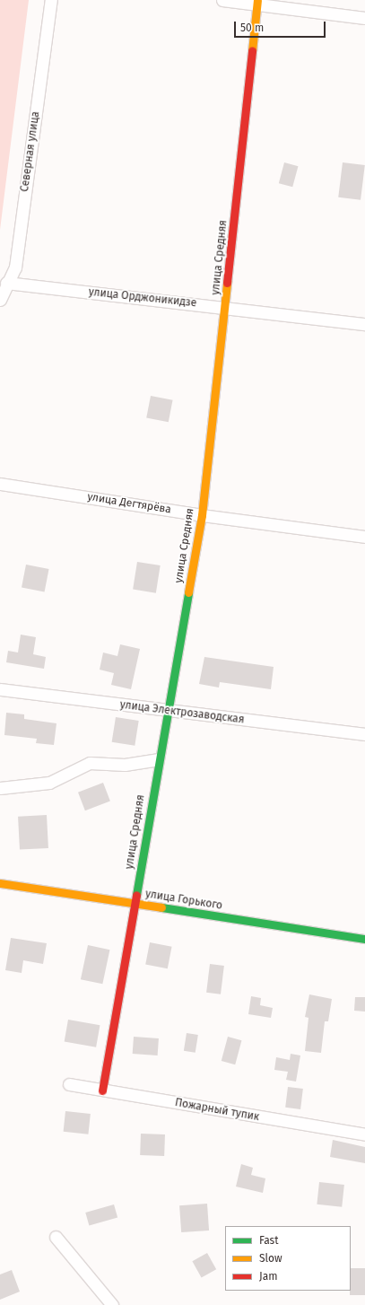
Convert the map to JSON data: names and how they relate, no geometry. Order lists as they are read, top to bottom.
{
  "streets": {
    "street": [
      "Северная улица",
      "улица Средняя",
      "улица Орджоникидзе",
      "улица Дегтярёва",
      "улица Электрозаводская",
      "улица Горького",
      "Пожарный тупик"
    ]
  },
  "crossings": [
    ["Северная улица", "улица Орджоникидзе"],
    ["улица Средняя", "улица Орджоникидзе"],
    ["улица Средняя", "улица Дегтярёва"],
    ["улица Средняя", "улица Электрозаводская"],
    ["улица Средняя", "улица Горького"],
    ["улица Средняя", "Пожарный тупик"]
  ],
  "legend": ["Fast", "Slow", "Jam"],
  "scale_bar": "50 m"
}
